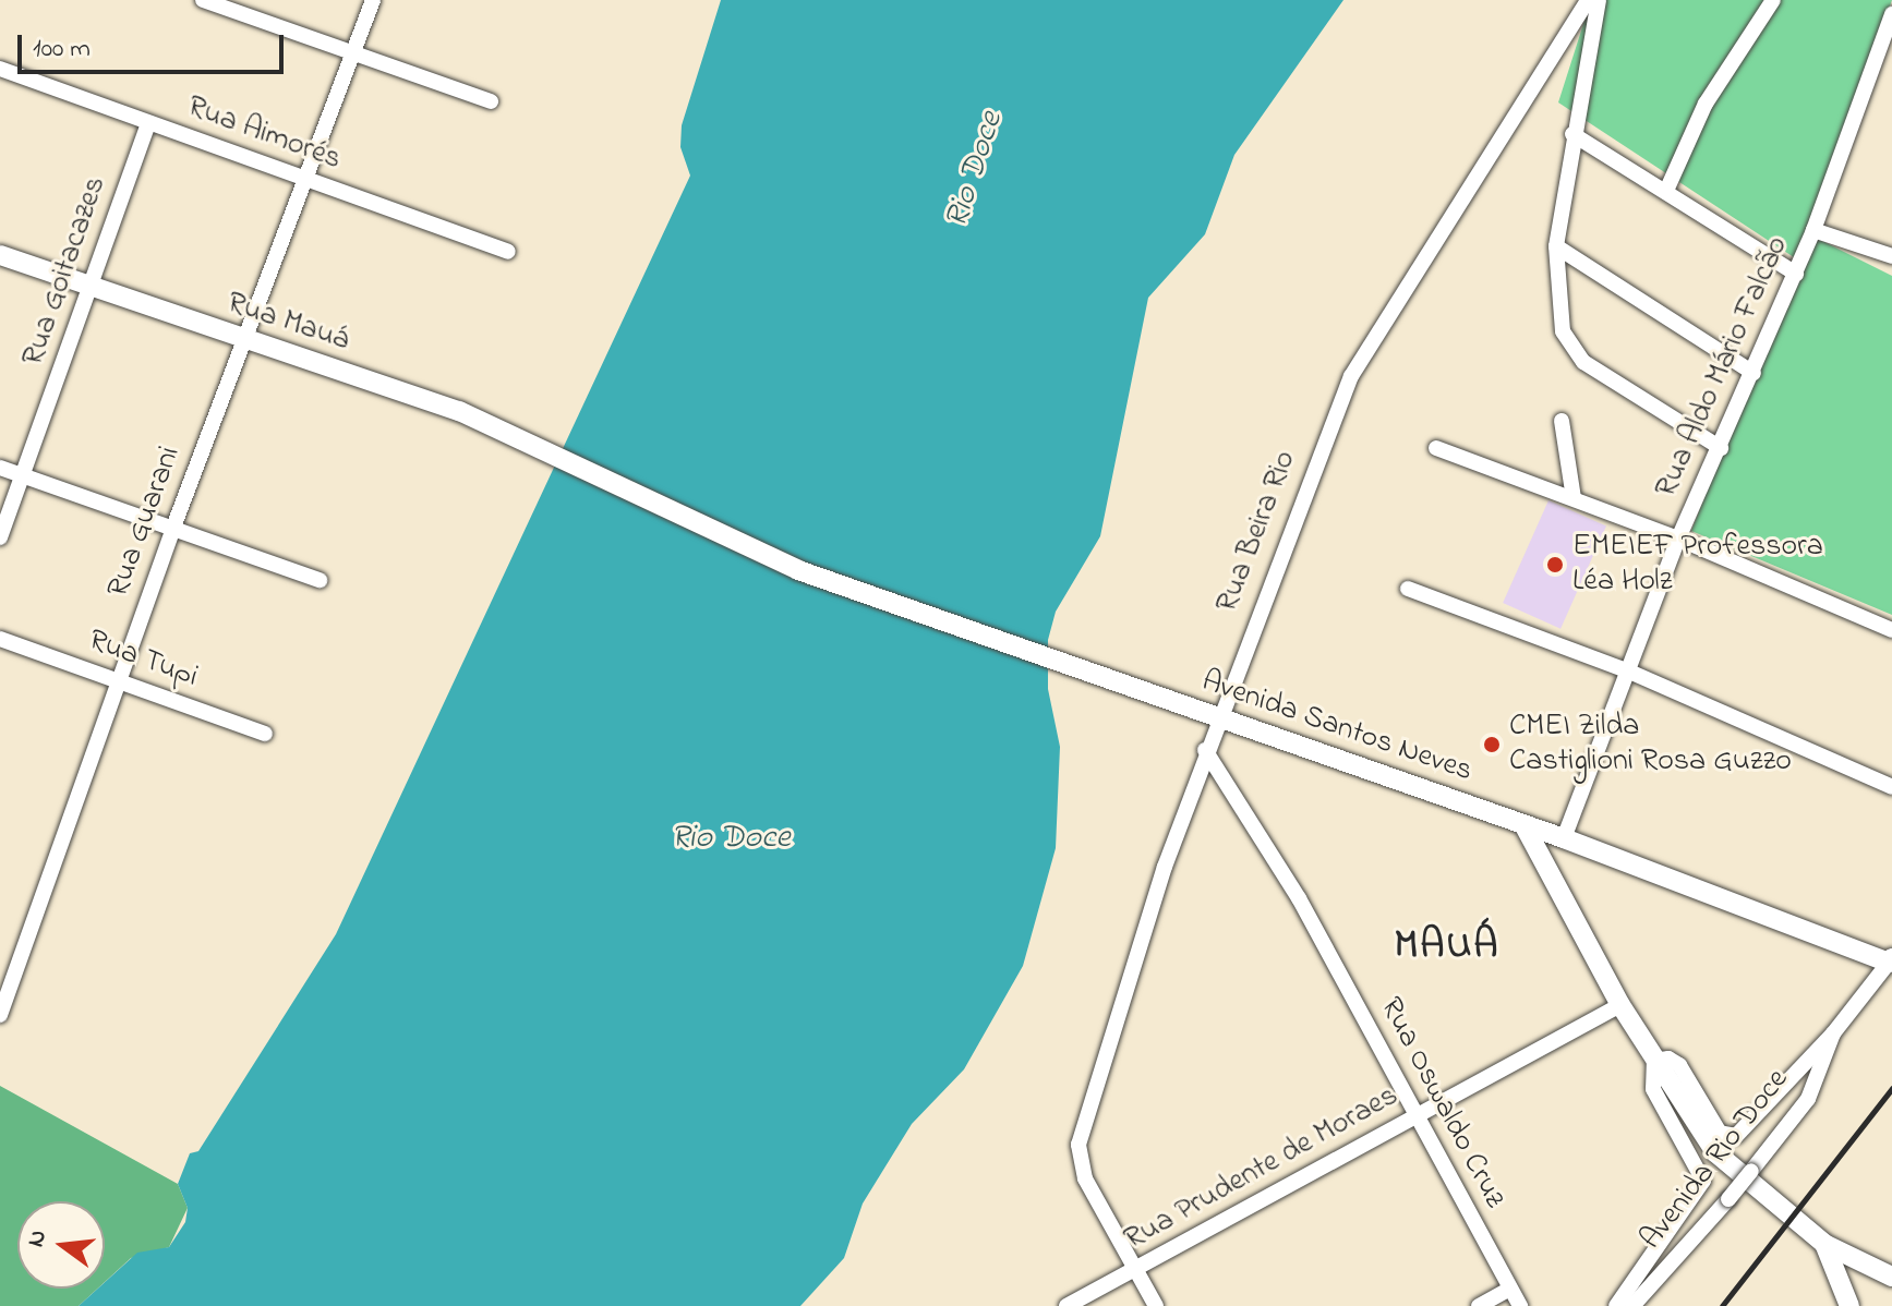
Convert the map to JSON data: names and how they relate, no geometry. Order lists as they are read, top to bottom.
{
  "streets": {
    "street": [
      "Rua Aimorés",
      "Rua Goitacazes",
      "Rua Mauá",
      "Rua Aldo Mário Falcão",
      "Rua Guarani",
      "Rua Beira Rio",
      "Rua Tupi",
      "Avenida Santos Neves",
      "Rua Oswaldo Cruz",
      "Avenida Rio Doce",
      "Rua Prudente de Moraes"
    ]
  },
  "crossings": [
    ["Rua Aimorés", "Rua Goitacazes"],
    ["Rua Aimorés", "Rua Guarani"],
    ["Rua Goitacazes", "Rua Mauá"],
    ["Rua Mauá", "Rua Guarani"],
    ["Rua Mauá", "Avenida Santos Neves"],
    ["Rua Aldo Mário Falcão", "Avenida Santos Neves"],
    ["Rua Guarani", "Rua Tupi"],
    ["Rua Beira Rio", "Avenida Santos Neves"],
    ["Rua Beira Rio", "Rua Oswaldo Cruz"],
    ["Rua Beira Rio", "Rua Prudente de Moraes"],
    ["Avenida Santos Neves", "Avenida Rio Doce"],
    ["Rua Oswaldo Cruz", "Rua Prudente de Moraes"]
  ],
  "districts": ["MAUÁ"],
  "water": ["Rio Doce"],
  "places": ["EMEIEF Professora Léa Holz", "CMEI Zilda Castiglioni Rosa Guzzo"],
  "scale_bar": "100 m",
  "north": "left"
}
